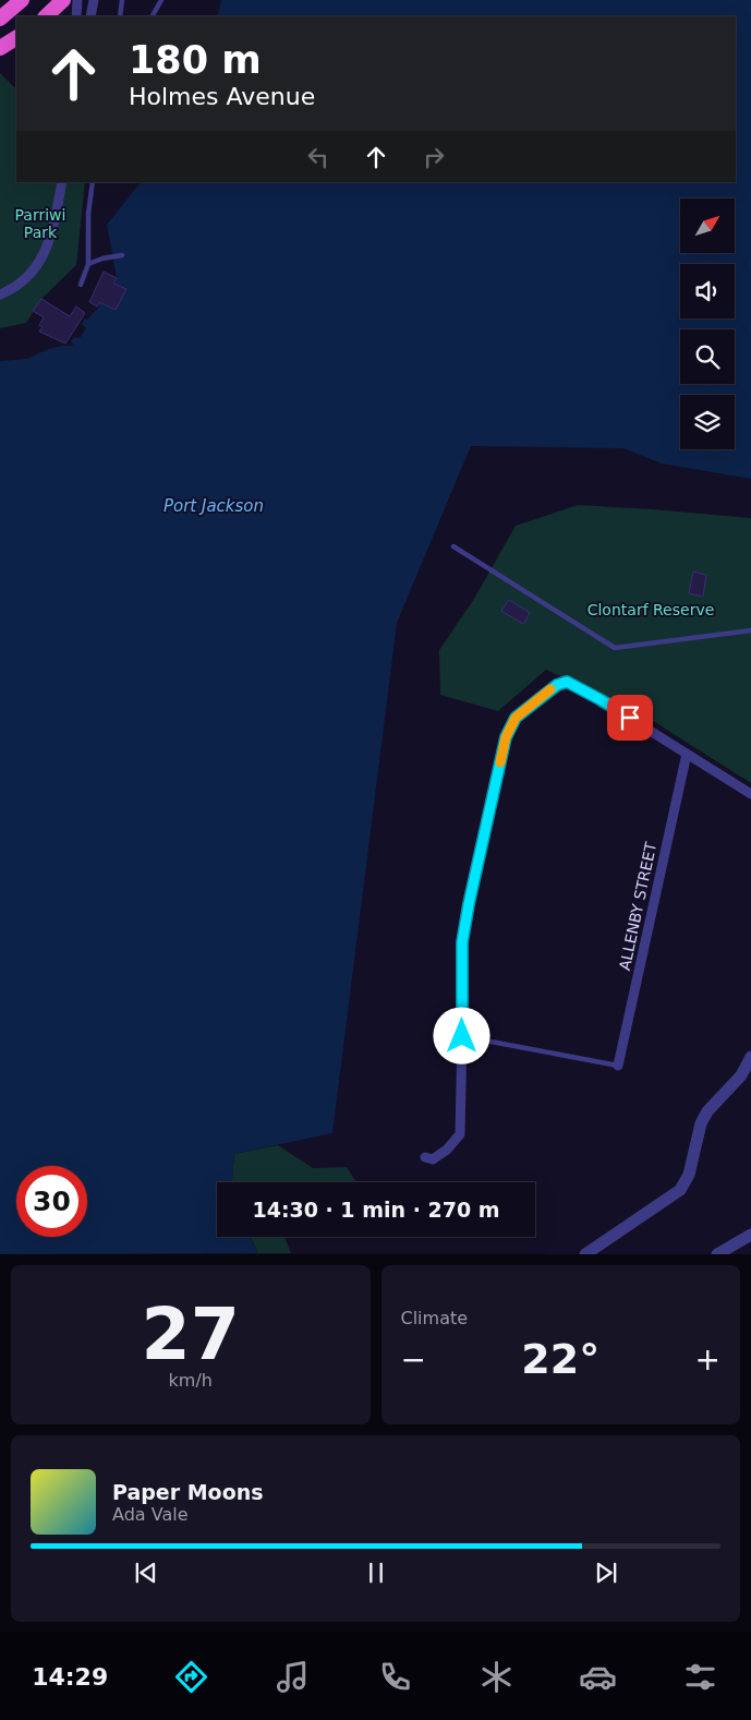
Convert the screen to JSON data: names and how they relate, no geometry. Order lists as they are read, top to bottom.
{
  "streets": {
    "street": ["ALLENBY STREET"]
  },
  "water": ["Port Jackson"],
  "parks": ["Parriwi Park", "Clontarf Reserve"],
  "north": "top right",
  "page": {
    "turn": ["180 m", "Holmes Avenue"],
    "limit": "30",
    "trip": "14:30 · 1 min · 270 m",
    "tile": [
      ["27", "km/h"],
      "Climate"
    ],
    "heat": ["−", "22°", "+"],
    "song": ["Paper Moons", "Ada Vale"],
    "tabs": "14:29"
  }
}
